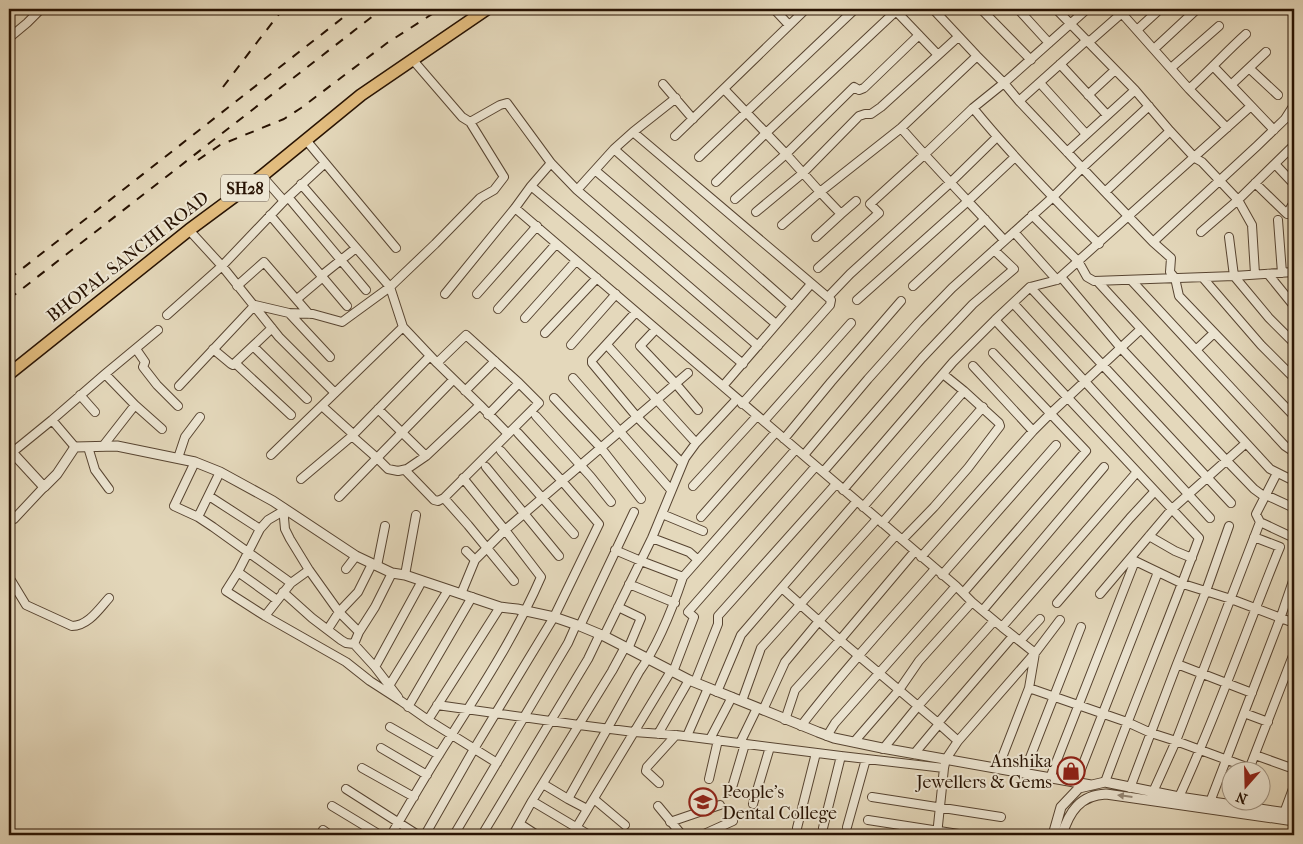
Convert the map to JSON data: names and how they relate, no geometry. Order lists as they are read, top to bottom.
{
  "streets": {
    "main road": ["SH28", "BHOPAL SANCHI ROAD"]
  },
  "places": {
    "shop": ["Anshika Jewellers & Gems"],
    "school or university": ["People's Dental College"]
  },
  "north": "bottom"
}
